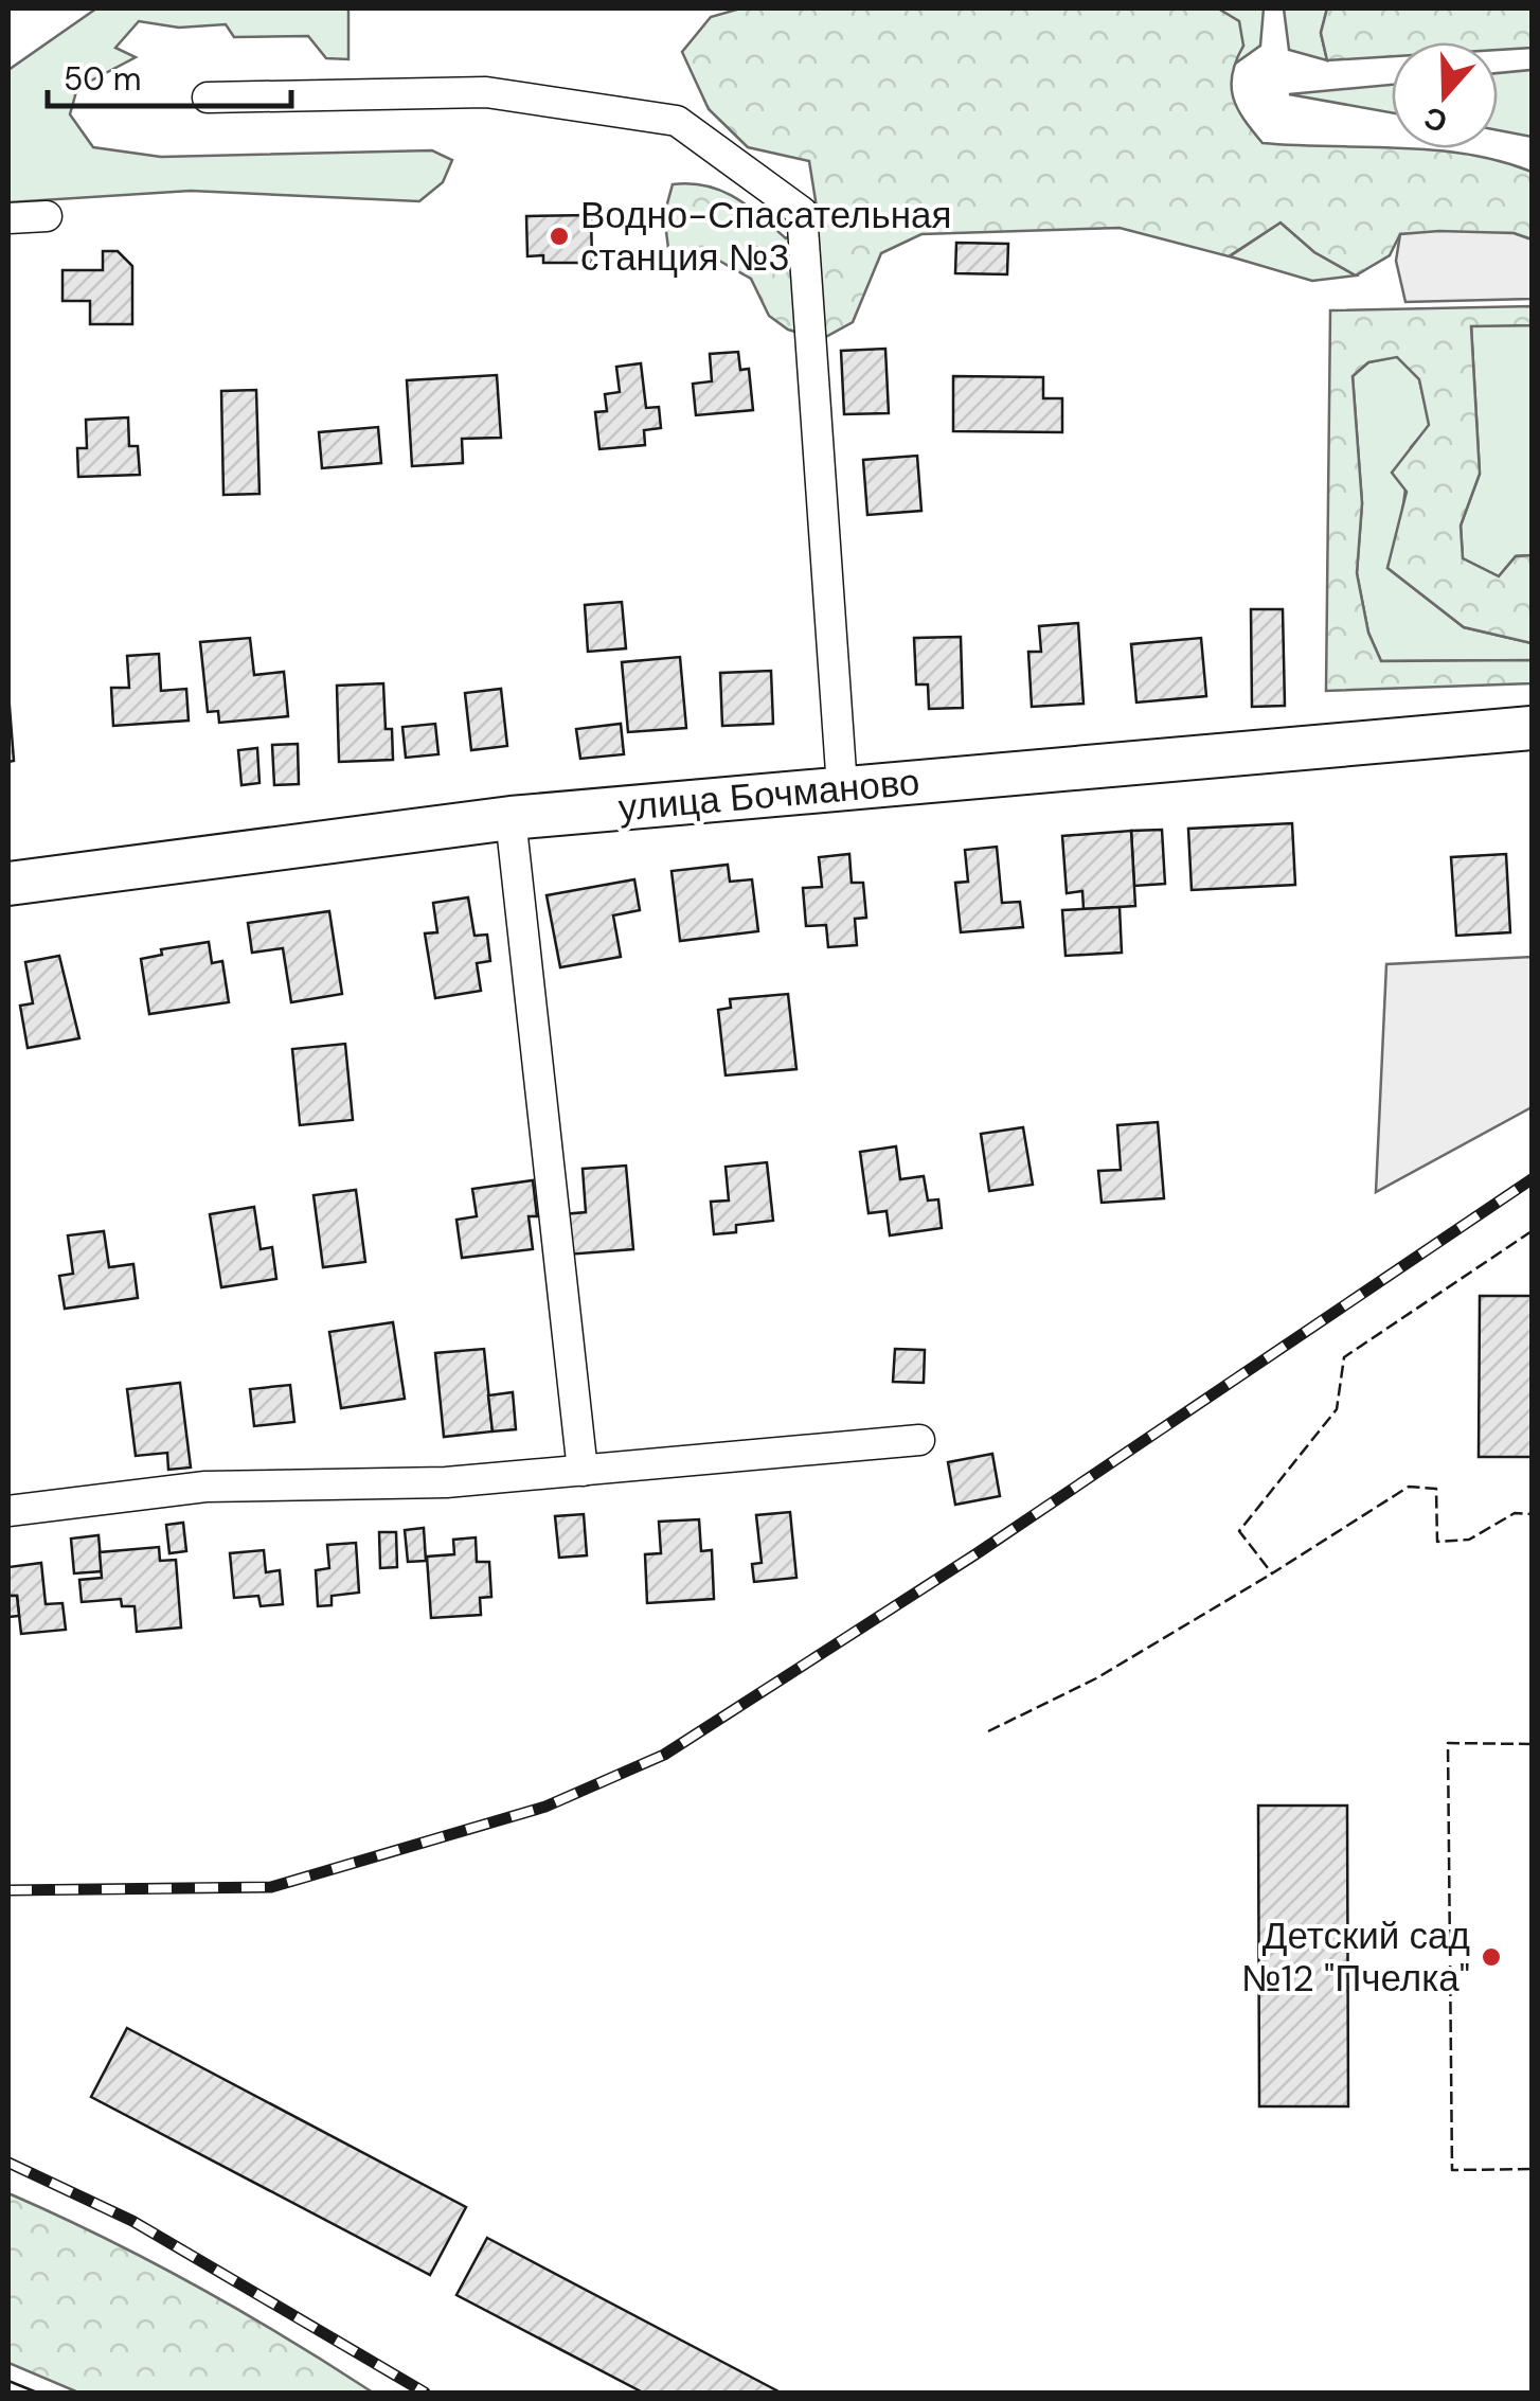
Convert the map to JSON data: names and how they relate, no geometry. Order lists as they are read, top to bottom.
{
  "streets": {
    "main road": ["улица Бочманово"]
  },
  "places": ["Водно-Спасательная станция №3", "Детский сад №12 \"Пчелка\""],
  "scale_bar": "50 m",
  "north": "bottom"
}
